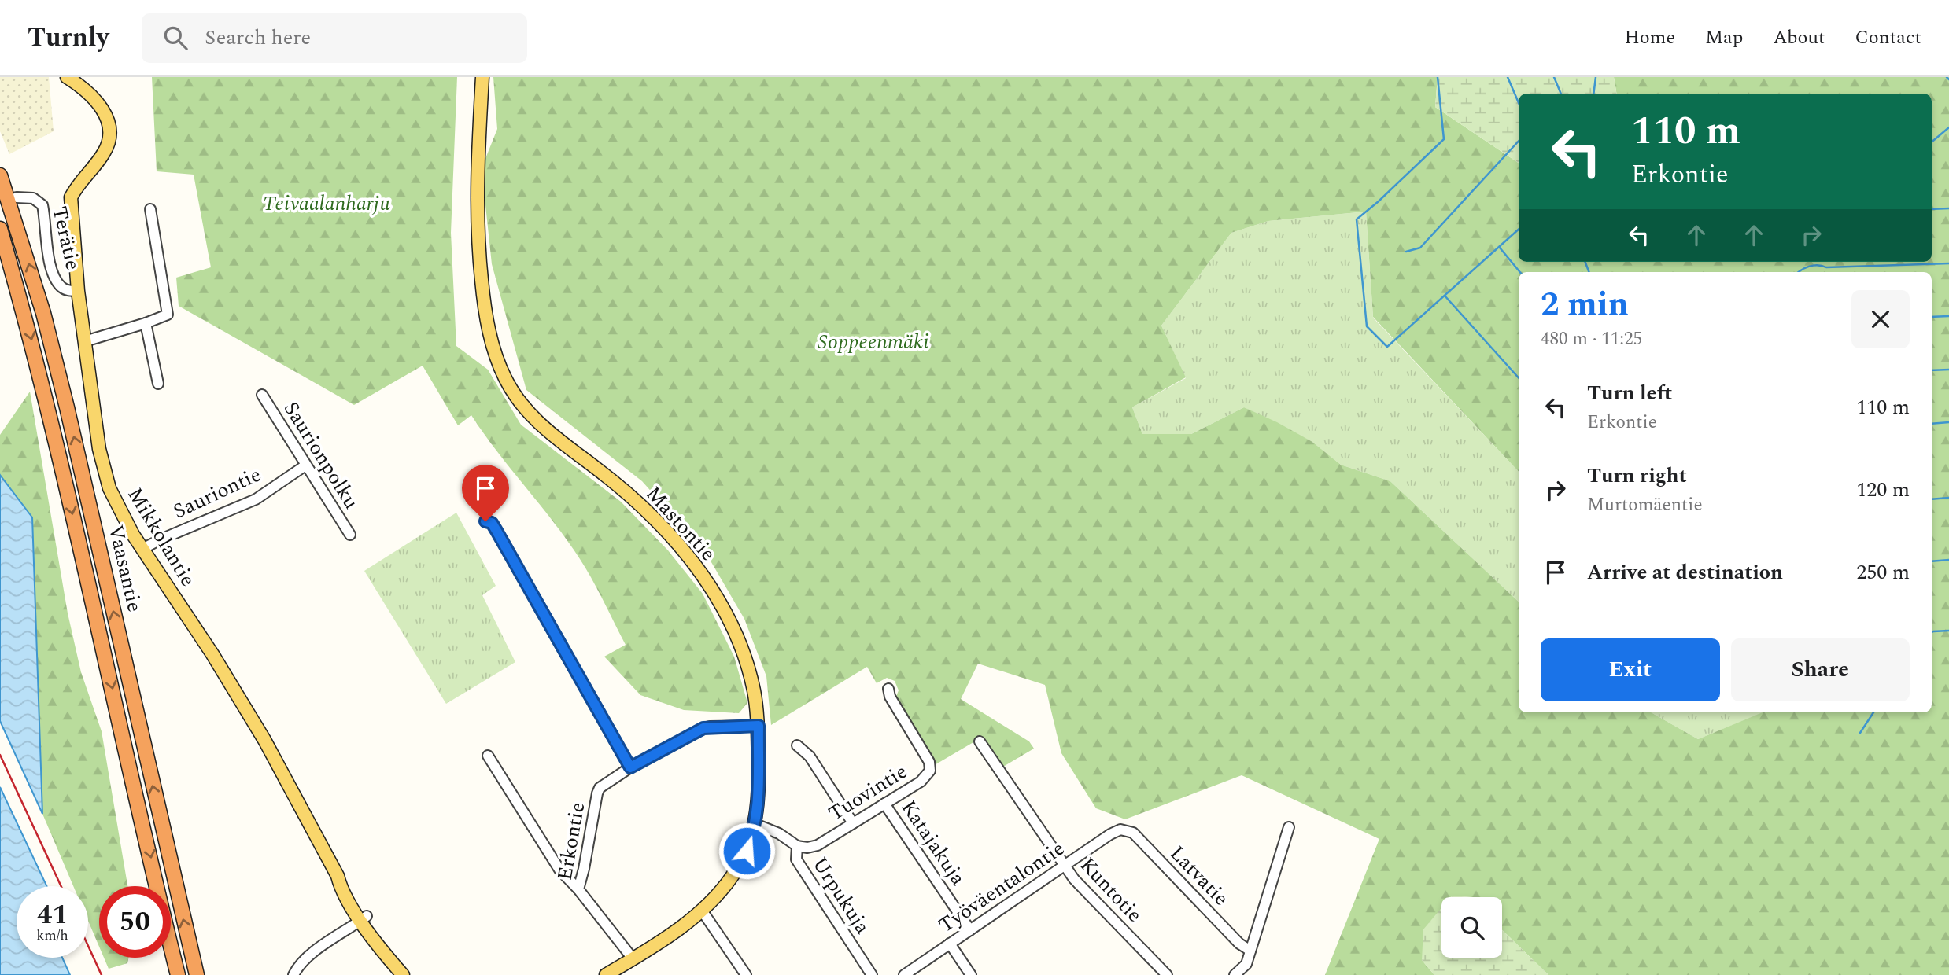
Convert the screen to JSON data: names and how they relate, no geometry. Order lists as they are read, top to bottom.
{
  "streets": {
    "highway": ["Vaasantie"],
    "main road": ["Mastontie", "Mikkolantie"],
    "street": [
      "Terätie",
      "Saurionpolku",
      "Sauriontie",
      "Tuovintie",
      "Erkontie",
      "Katajakuja",
      "Latvatie",
      "Työväentalontie",
      "Kuntotie",
      "Urpukuja"
    ]
  },
  "crossings": [
    ["Terätie", "Mikkolantie"],
    ["Saurionpolku", "Sauriontie"],
    ["Sauriontie", "Mikkolantie"],
    ["Mastontie", "Erkontie"],
    ["Mastontie", "Urpukuja"],
    ["Tuovintie", "Katajakuja"],
    ["Tuovintie", "Urpukuja"],
    ["Katajakuja", "Työväentalontie"],
    ["Latvatie", "Työväentalontie"],
    ["Työväentalontie", "Kuntotie"]
  ],
  "parks": ["Teivaalanharju", "Soppeenmäki"],
  "page": {
    "header": "Turnly",
    "search": "Search here",
    "nav": [
      "Home",
      "Map",
      "About",
      "Contact"
    ],
    "turn": ["110 m", "Erkontie"],
    "heading": ["2 min", "480 m · 11:25"],
    "list": [
      {
        "name": "Turn left",
        "note": "Erkontie",
        "value": "110 m"
      },
      {
        "name": "Turn right",
        "note": "Murtomäentie",
        "value": "120 m"
      },
      {
        "name": "Arrive at destination",
        "value": "250 m"
      }
    ],
    "buttons": ["Exit", "Share"],
    "speed": "41 km/h",
    "limit": "50"
  }
}
